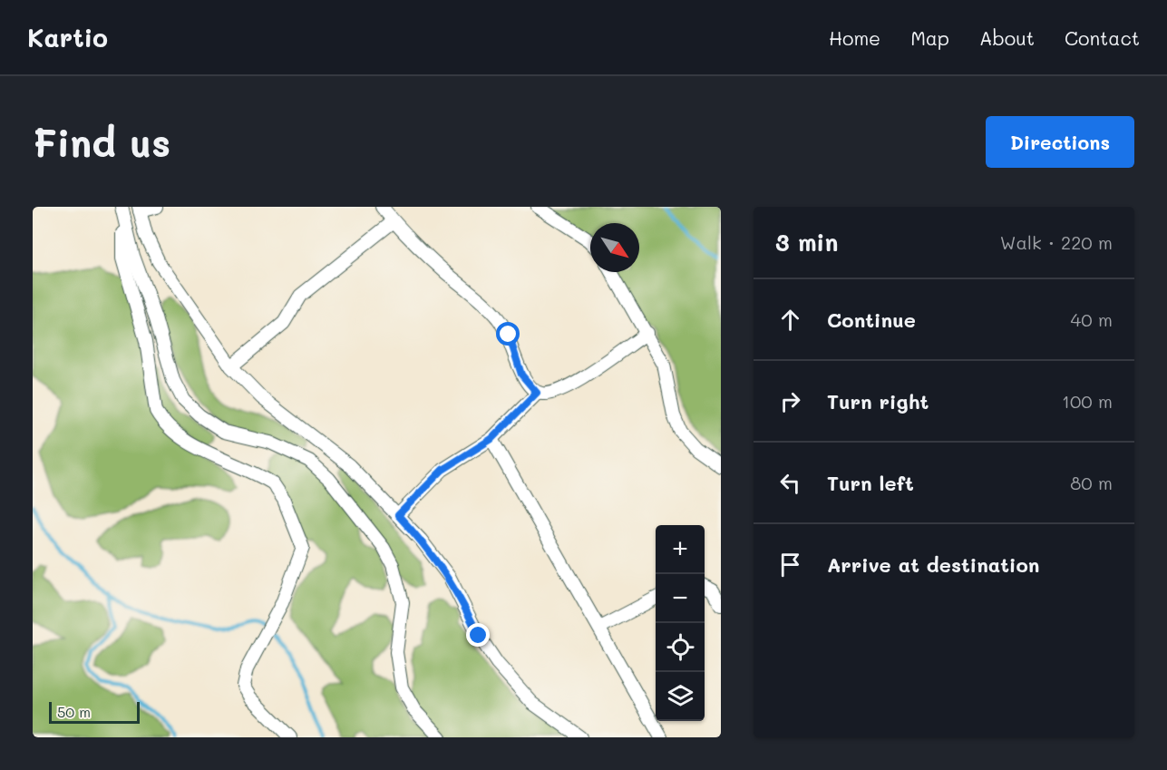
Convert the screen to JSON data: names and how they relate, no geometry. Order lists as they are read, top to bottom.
{
  "scale_bar": "50 m",
  "north": "bottom right",
  "page": {
    "header": "Kartio",
    "nav": [
      "Home",
      "Map",
      "About",
      "Contact"
    ],
    "buttons": "Directions",
    "title": "Find us",
    "heading": ["3 min", "Walk · 220 m"],
    "list": [
      ["Continue", "40 m"],
      ["Turn right", "100 m"],
      ["Turn left", "80 m"],
      "Arrive at destination"
    ],
    "map_buttons": ["+", "−"],
    "scale": "50 m"
  }
}
